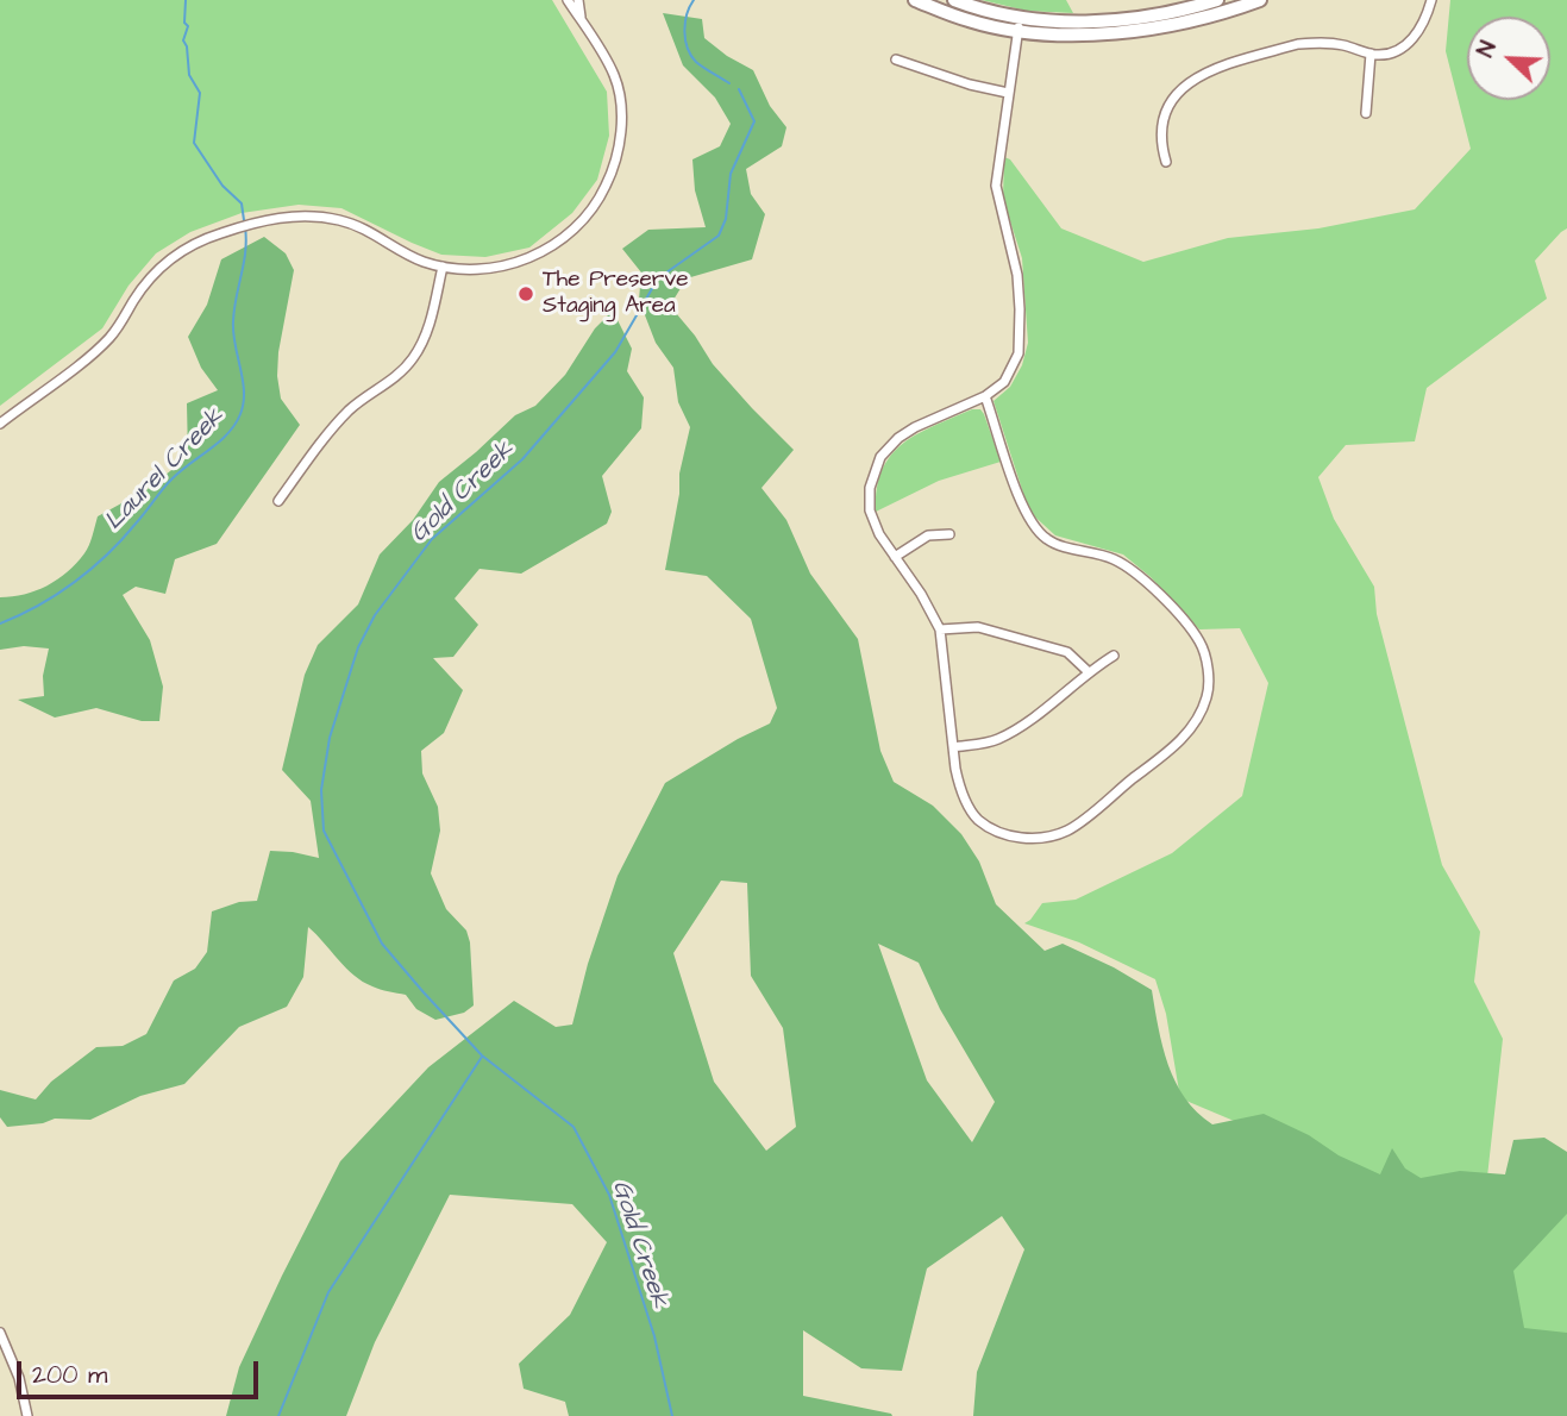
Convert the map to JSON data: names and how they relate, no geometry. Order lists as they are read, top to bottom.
{
  "water": ["Laurel Creek", "Gold Creek"],
  "places": ["The Preserve Staging Area"],
  "scale_bar": "200 m",
  "north": "top left"
}
